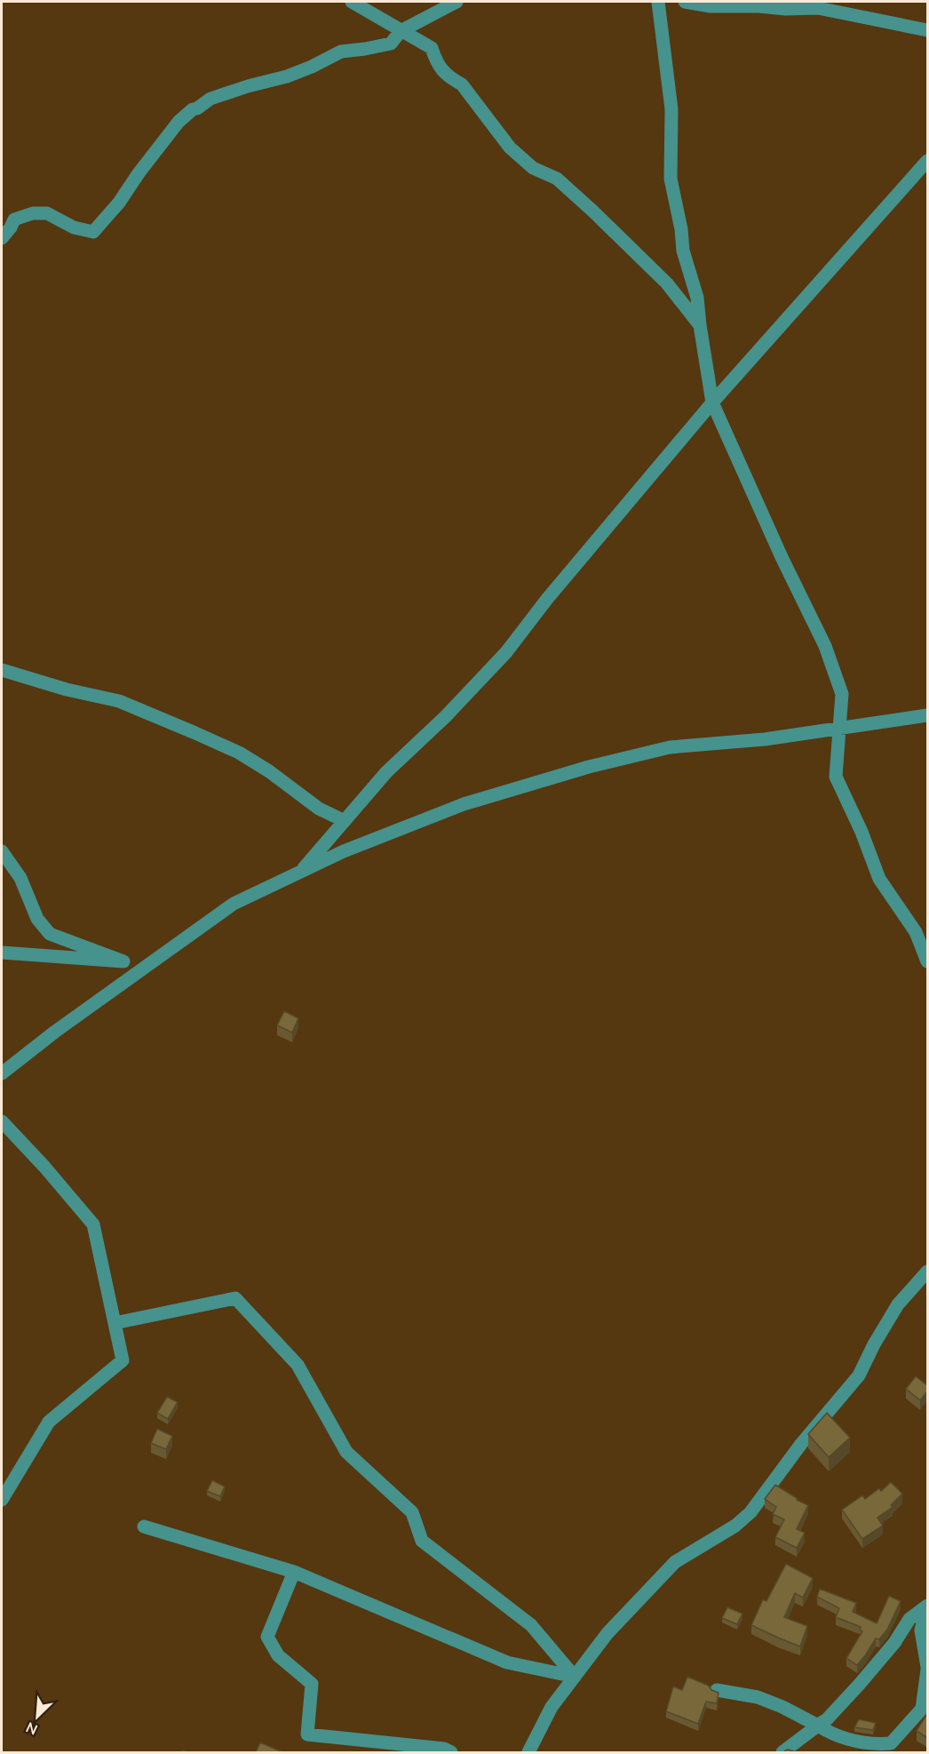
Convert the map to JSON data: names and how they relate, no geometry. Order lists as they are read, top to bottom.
{
  "north": "bottom left"
}
